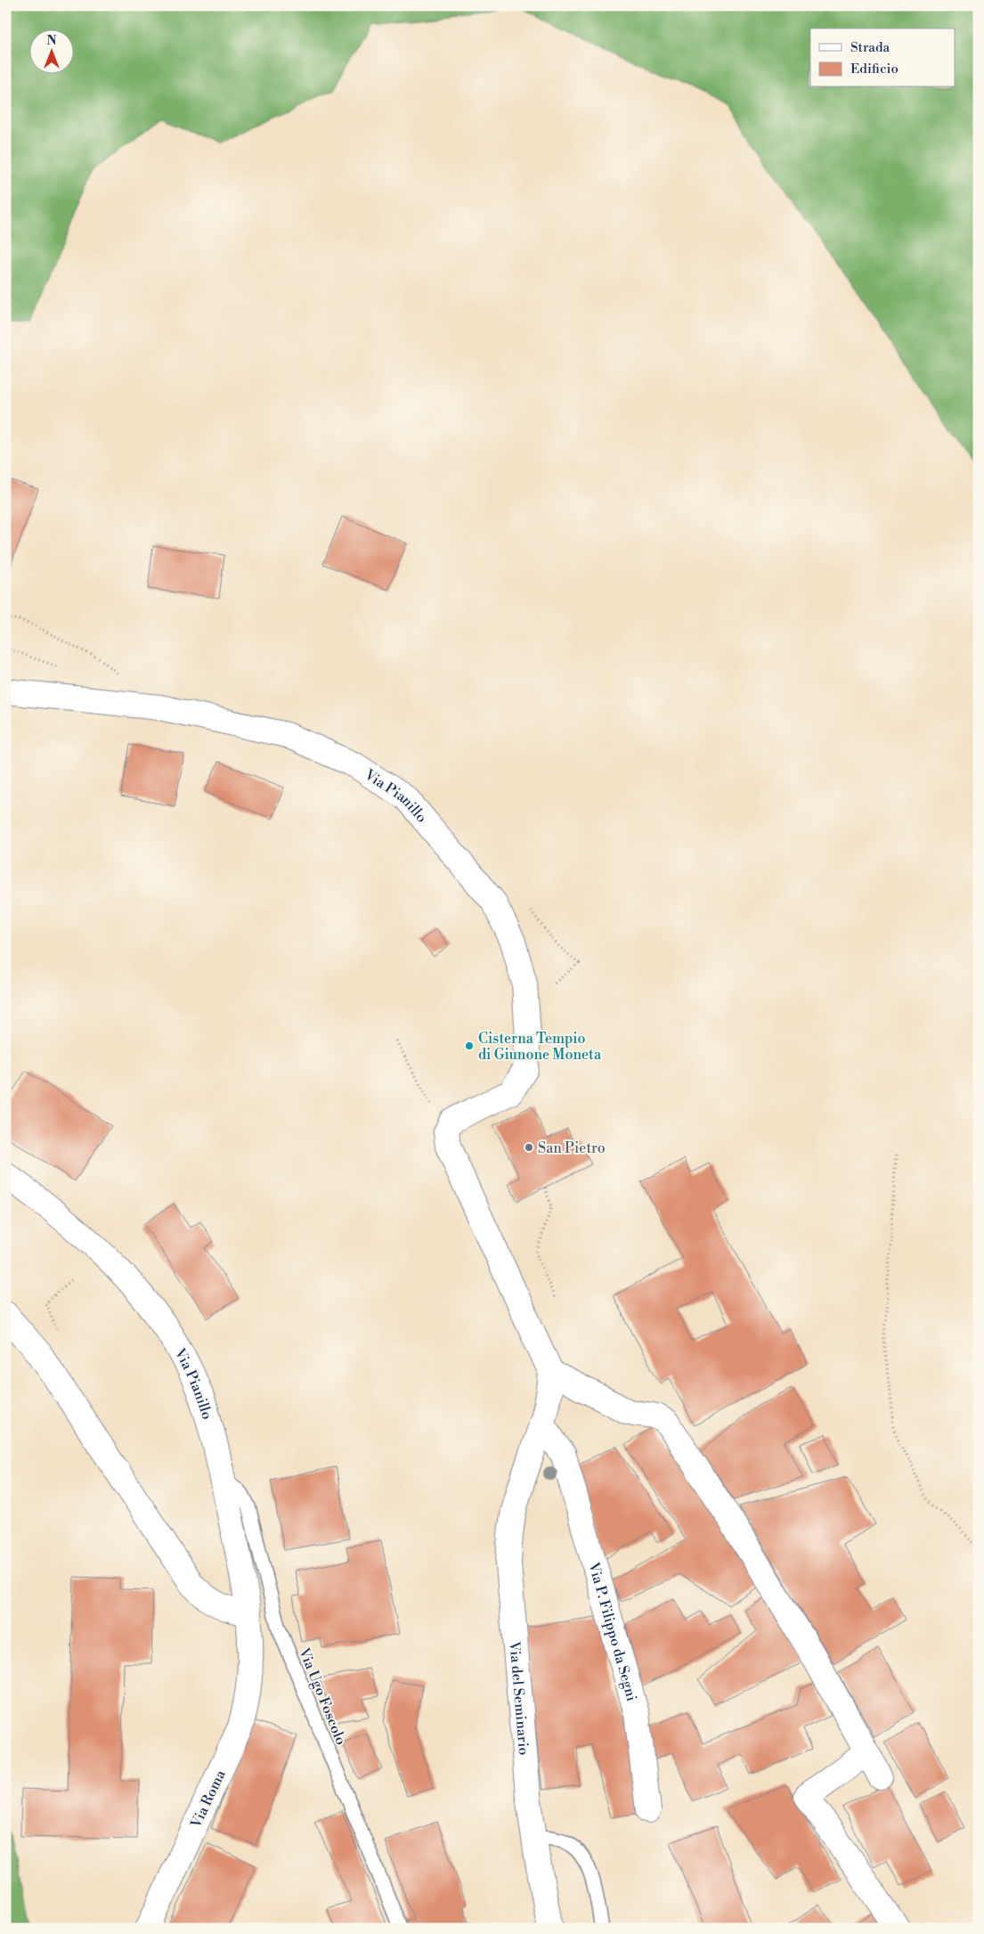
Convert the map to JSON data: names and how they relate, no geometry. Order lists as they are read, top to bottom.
{
  "streets": {
    "street": [
      "Via Pianillo",
      "Via P. Filippo da Segni",
      "Via del Seminario",
      "Via Roma"
    ],
    "lane": ["Via Ugo Foscolo"]
  },
  "crossings": [
    ["Via Pianillo", "Via Ugo Foscolo"],
    ["Via Pianillo", "Via Roma"],
    ["Via P. Filippo da Segni", "Via del Seminario"]
  ],
  "places": ["Cisterna Tempio di Giunone Moneta", "San Pietro"],
  "legend": ["Strada", "Edificio"],
  "north": "top"
}
